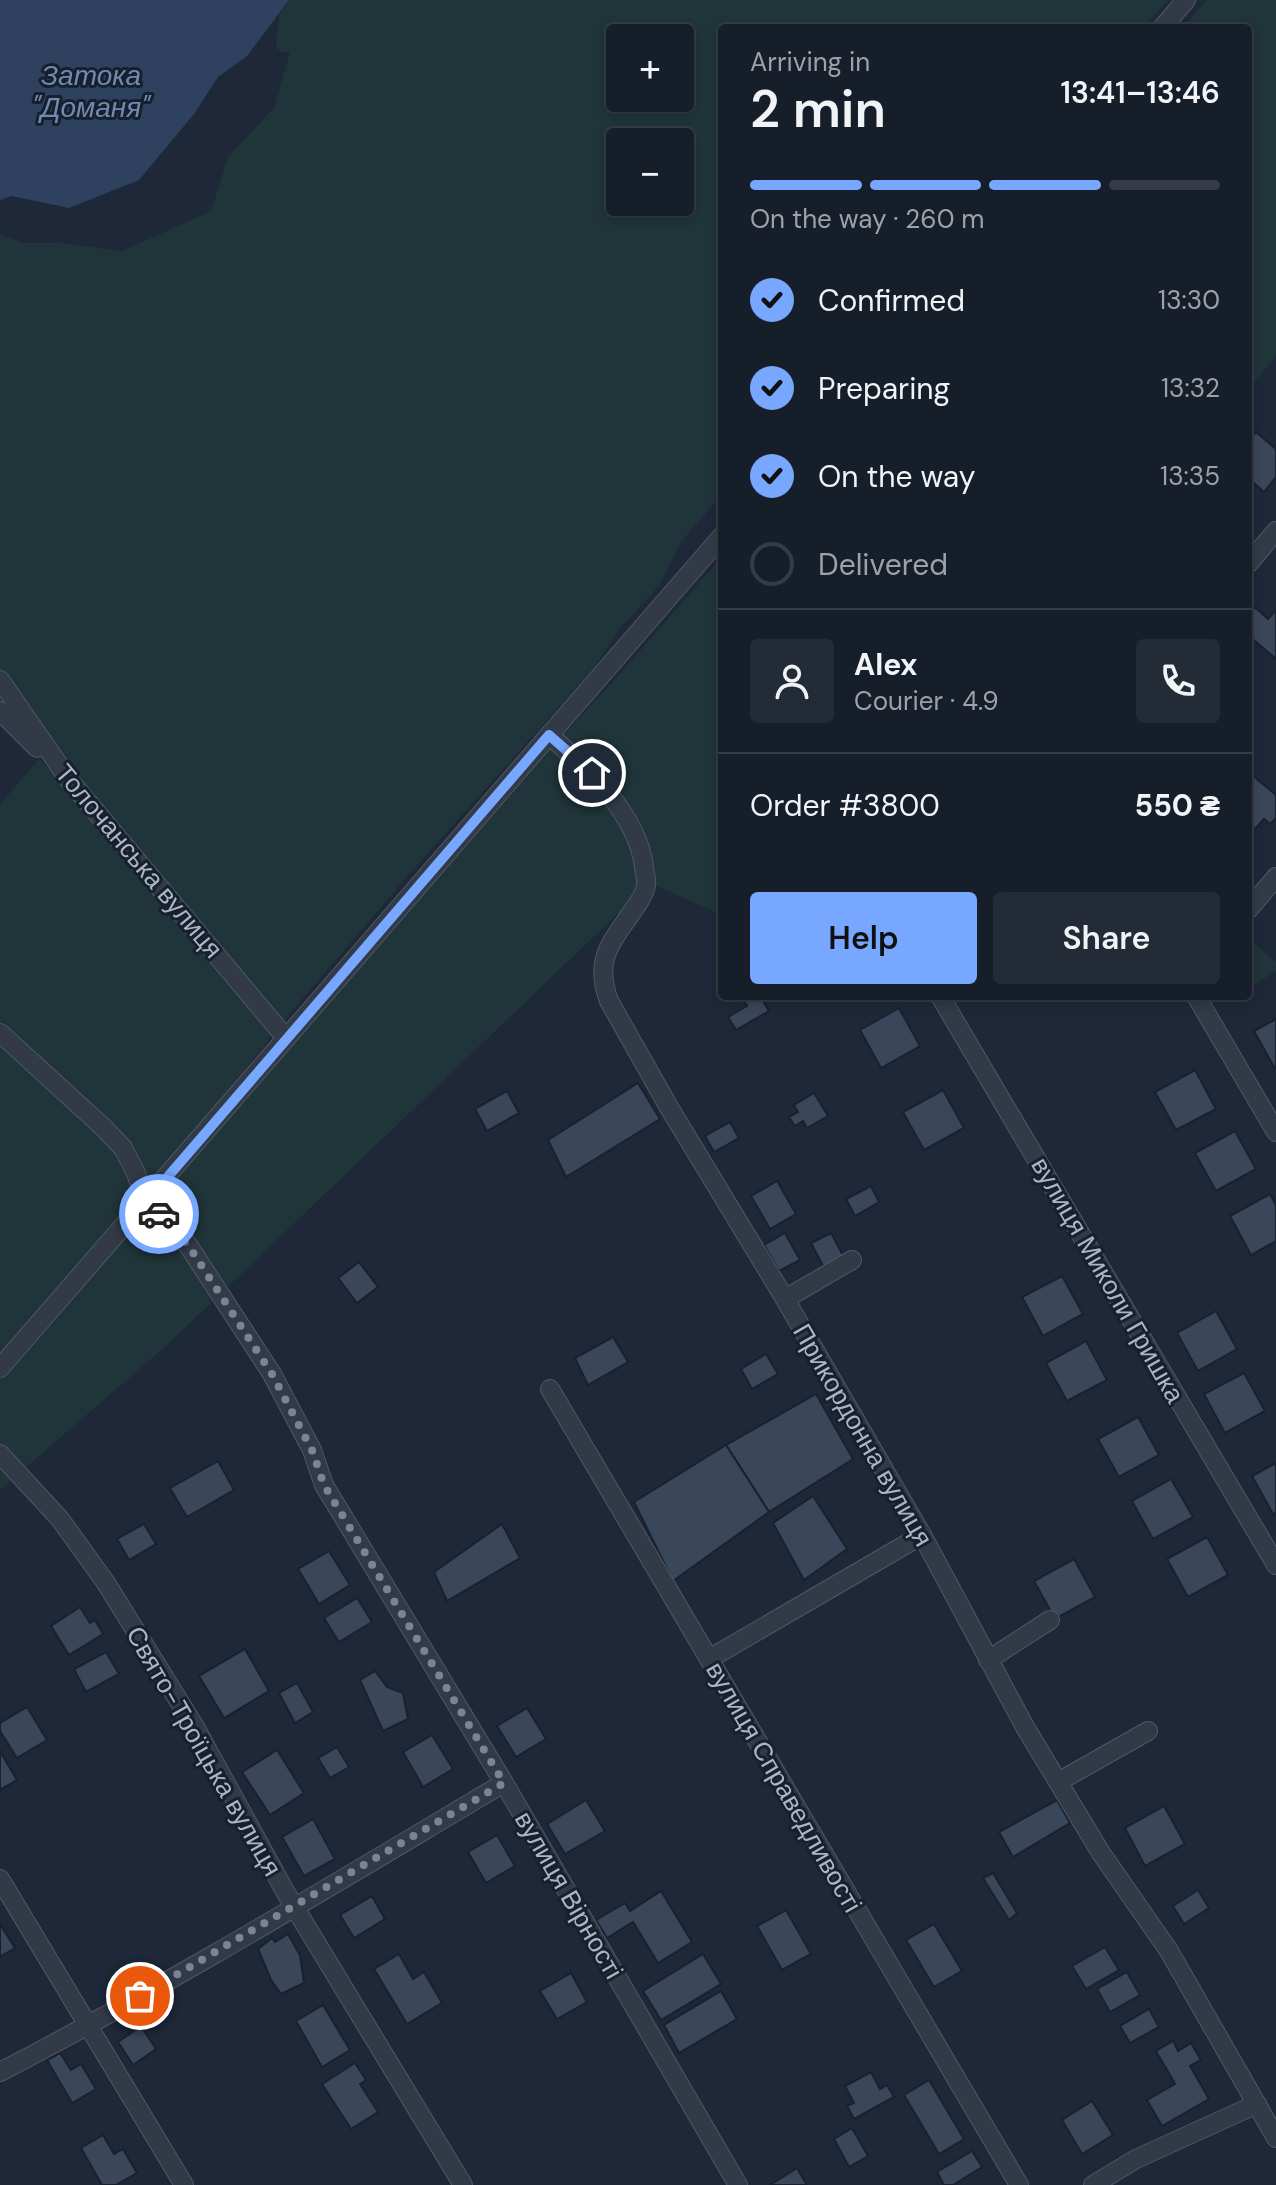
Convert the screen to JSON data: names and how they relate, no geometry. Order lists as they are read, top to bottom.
{
  "streets": {
    "street": [
      "Толочанська вулиця",
      "вулиця Миколи Гришка",
      "Прикордонна вулиця",
      "Свято-Троїцька вулиця",
      "вулиця Справедливості",
      "вулиця Вірності"
    ]
  },
  "water": ["Затока \"Доманя\""],
  "page": {
    "map_buttons": ["+", "−"],
    "heading": ["2 min", "Arriving in", "13:41–13:46"],
    "panel": [
      "Alex",
      "Courier · 4.9",
      "Order #3800",
      "550 ₴"
    ],
    "bar": "On the way · 260 m",
    "list": [
      ["Confirmed", "13:30"],
      ["Preparing", "13:32"],
      ["On the way", "13:35"],
      "Delivered"
    ],
    "buttons": ["Help", "Share"]
  }
}
